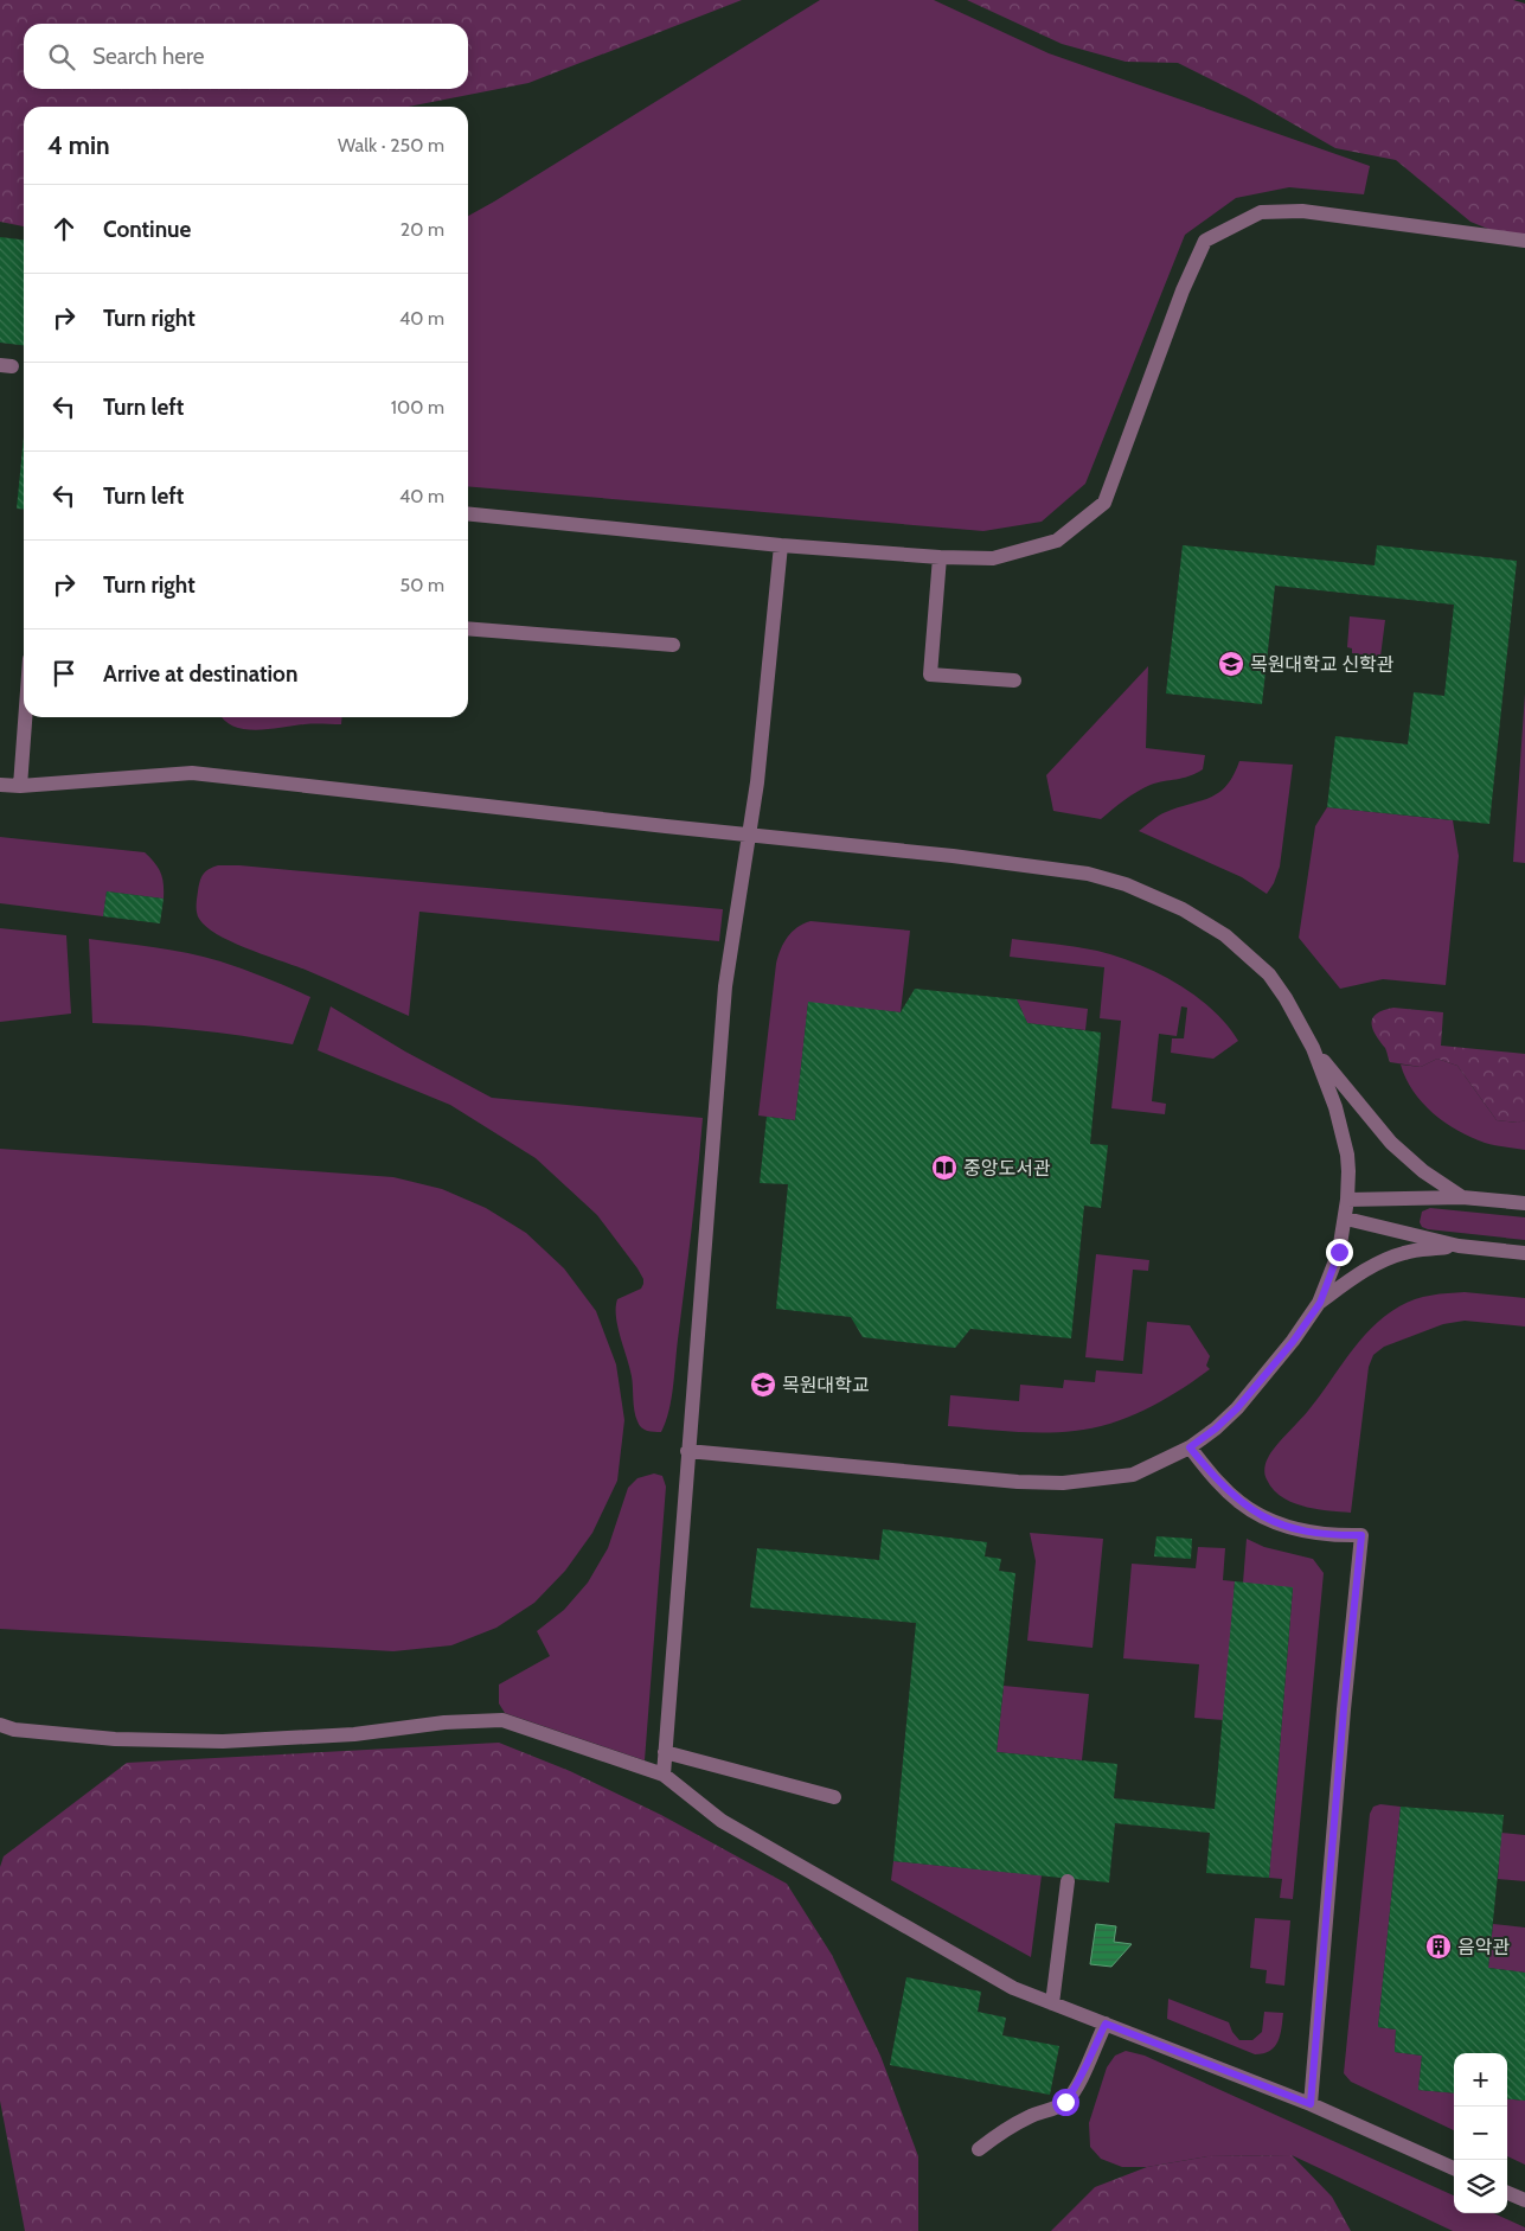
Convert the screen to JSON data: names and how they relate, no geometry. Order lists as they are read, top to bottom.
{
  "places": {
    "school or university": ["목원대학교 신학관", "목원대학교"],
    "library": ["중앙도서관"],
    "building": ["음악관"]
  },
  "page": {
    "search": "Search here",
    "heading": ["4 min", "Walk · 250 m"],
    "list": [
      ["Continue", "20 m"],
      ["Turn right", "40 m"],
      ["Turn left", "100 m"],
      ["Turn left", "40 m"],
      ["Turn right", "50 m"],
      "Arrive at destination"
    ],
    "map_buttons": ["+", "−"]
  }
}
